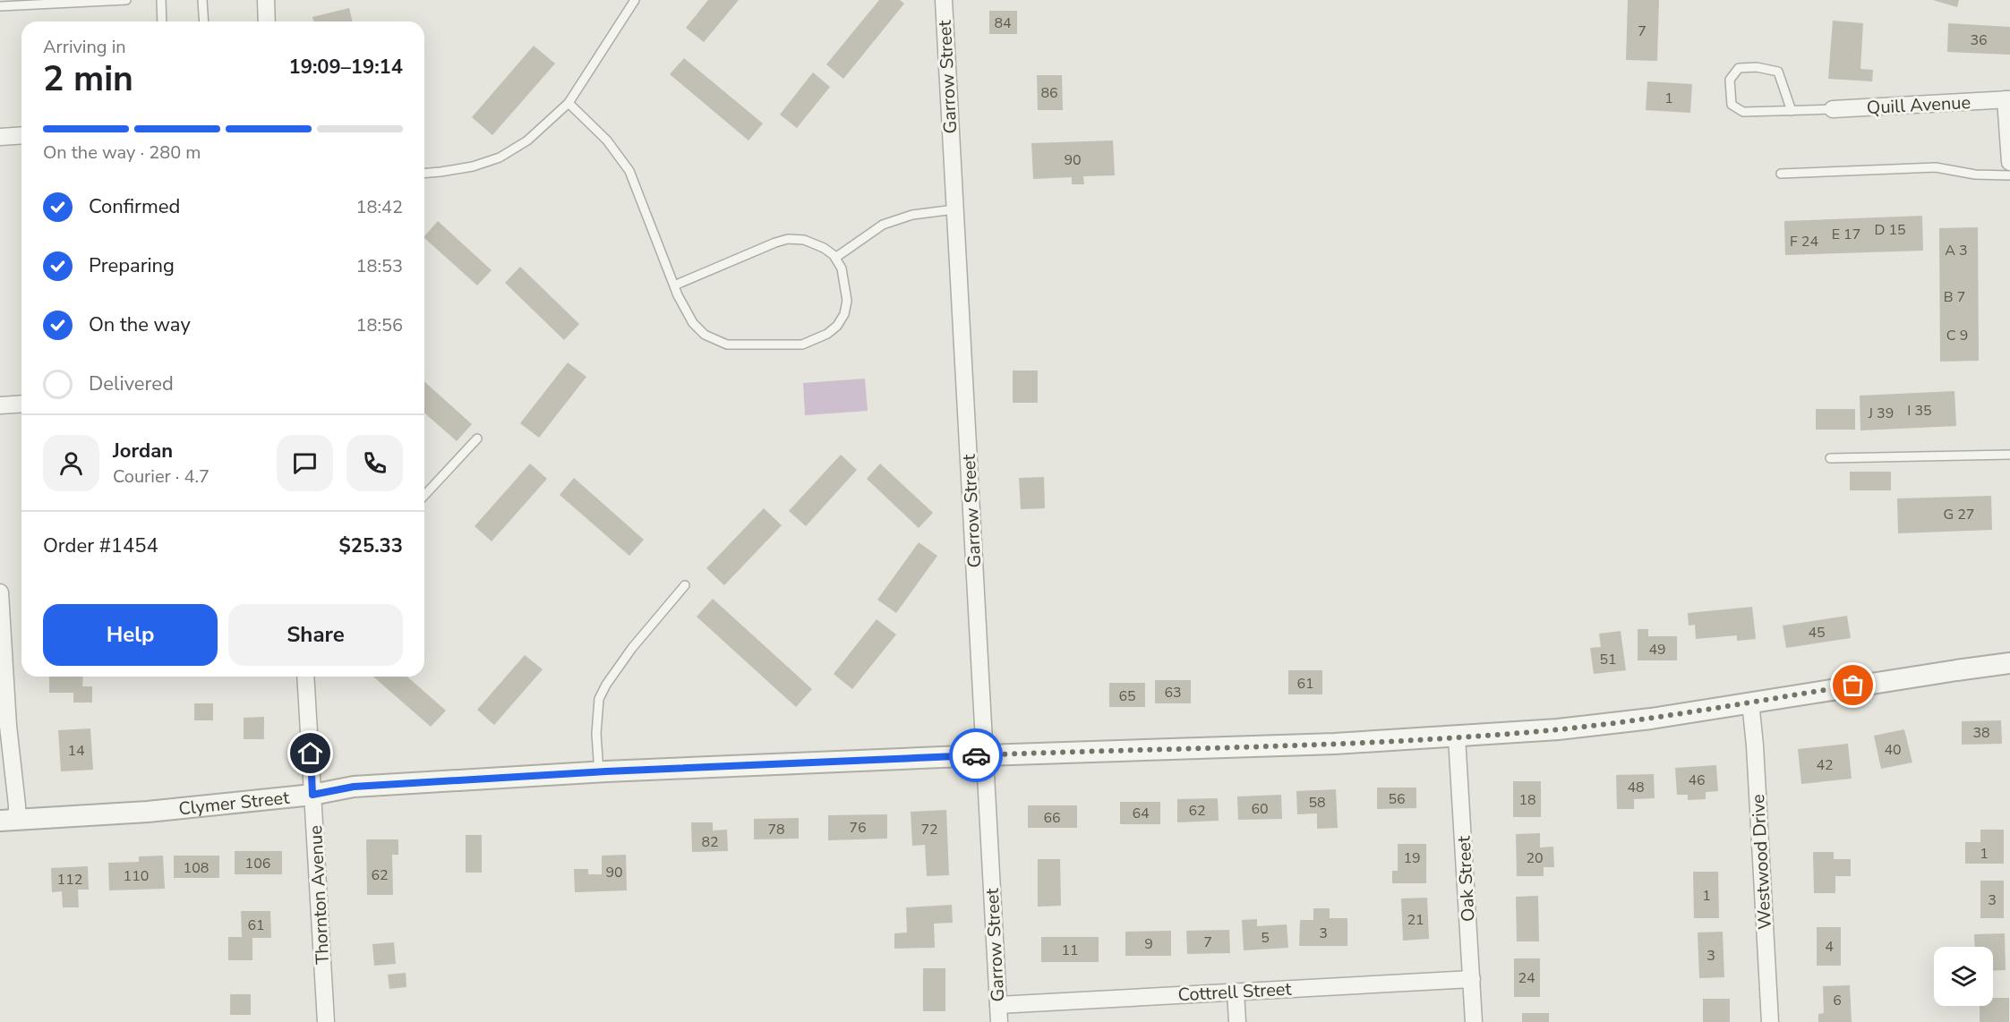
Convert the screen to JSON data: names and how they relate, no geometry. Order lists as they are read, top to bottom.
{
  "streets": {
    "street": [
      "Garrow Street",
      "Quill Avenue",
      "Clymer Street",
      "Westwood Drive",
      "Oak Street",
      "Thornton Avenue",
      "Cottrell Street"
    ]
  },
  "crossings": [
    ["Garrow Street", "Clymer Street"],
    ["Garrow Street", "Cottrell Street"],
    ["Clymer Street", "Westwood Drive"],
    ["Clymer Street", "Oak Street"],
    ["Clymer Street", "Thornton Avenue"],
    ["Oak Street", "Cottrell Street"]
  ],
  "house_numbers": [
    "84",
    "7",
    "36",
    "86",
    "1",
    "90",
    "D 15",
    "E 17",
    "F 24",
    "A 3",
    "B 7",
    "C 9",
    "I 35",
    "J 39",
    "G 27",
    "45",
    "49",
    "51",
    "61",
    "63",
    "65",
    "38",
    "40",
    "14",
    "42",
    "46",
    "48",
    "56",
    "18",
    "58",
    "60",
    "62",
    "64",
    "66",
    "76",
    "78",
    "72",
    "82",
    "1",
    "19",
    "20",
    "106",
    "108",
    "90",
    "62",
    "110",
    "112",
    "1",
    "3",
    "21",
    "61",
    "3",
    "5",
    "7",
    "9",
    "4",
    "11",
    "3",
    "24",
    "6"
  ],
  "page": {
    "heading": ["2 min", "Arriving in", "19:09–19:14"],
    "panel": [
      "Jordan",
      "Courier · 4.7",
      "Order #1454",
      "$25.33"
    ],
    "bar": "On the way · 280 m",
    "list": [
      ["Confirmed", "18:42"],
      ["Preparing", "18:53"],
      ["On the way", "18:56"],
      "Delivered"
    ],
    "buttons": ["Help", "Share"]
  }
}
